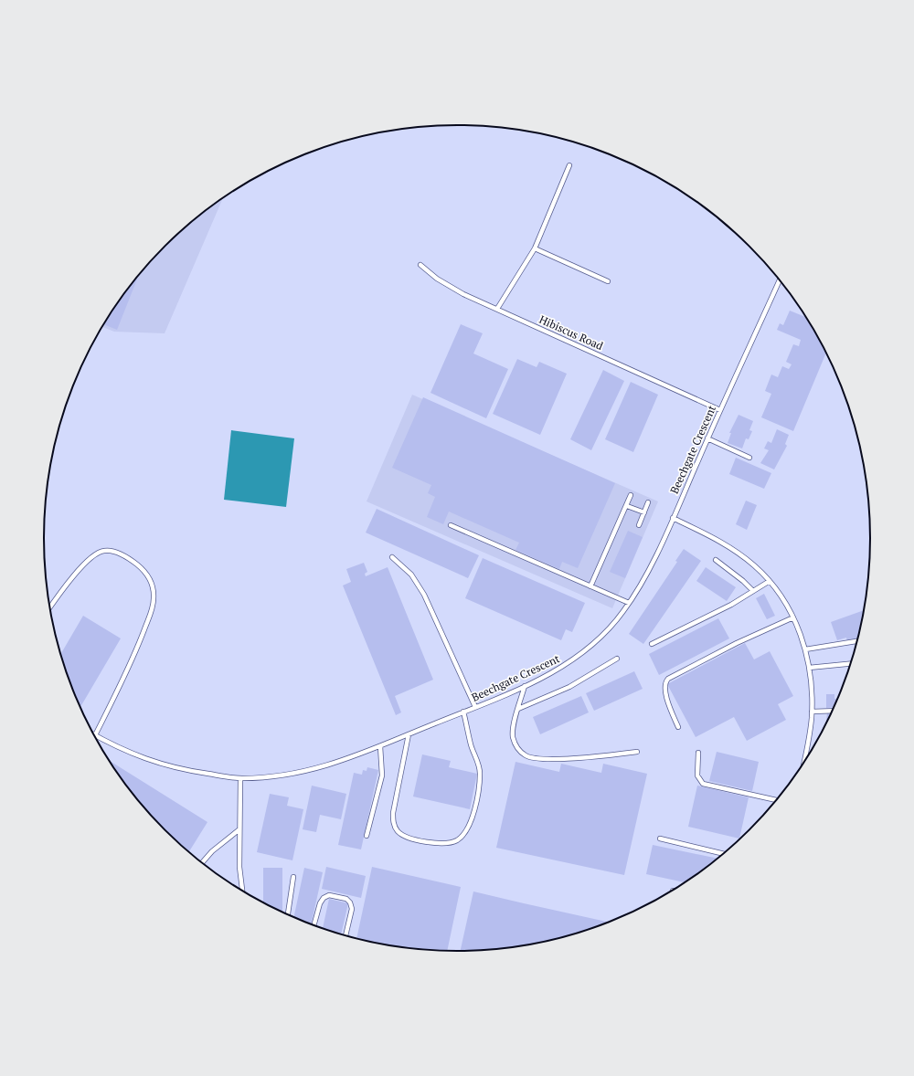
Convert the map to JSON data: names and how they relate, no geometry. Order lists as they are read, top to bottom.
{
  "streets": {
    "lane": ["Hibiscus Road", "Beechgate Crescent"]
  },
  "crossings": [
    ["Hibiscus Road", "Beechgate Crescent"]
  ]
}
